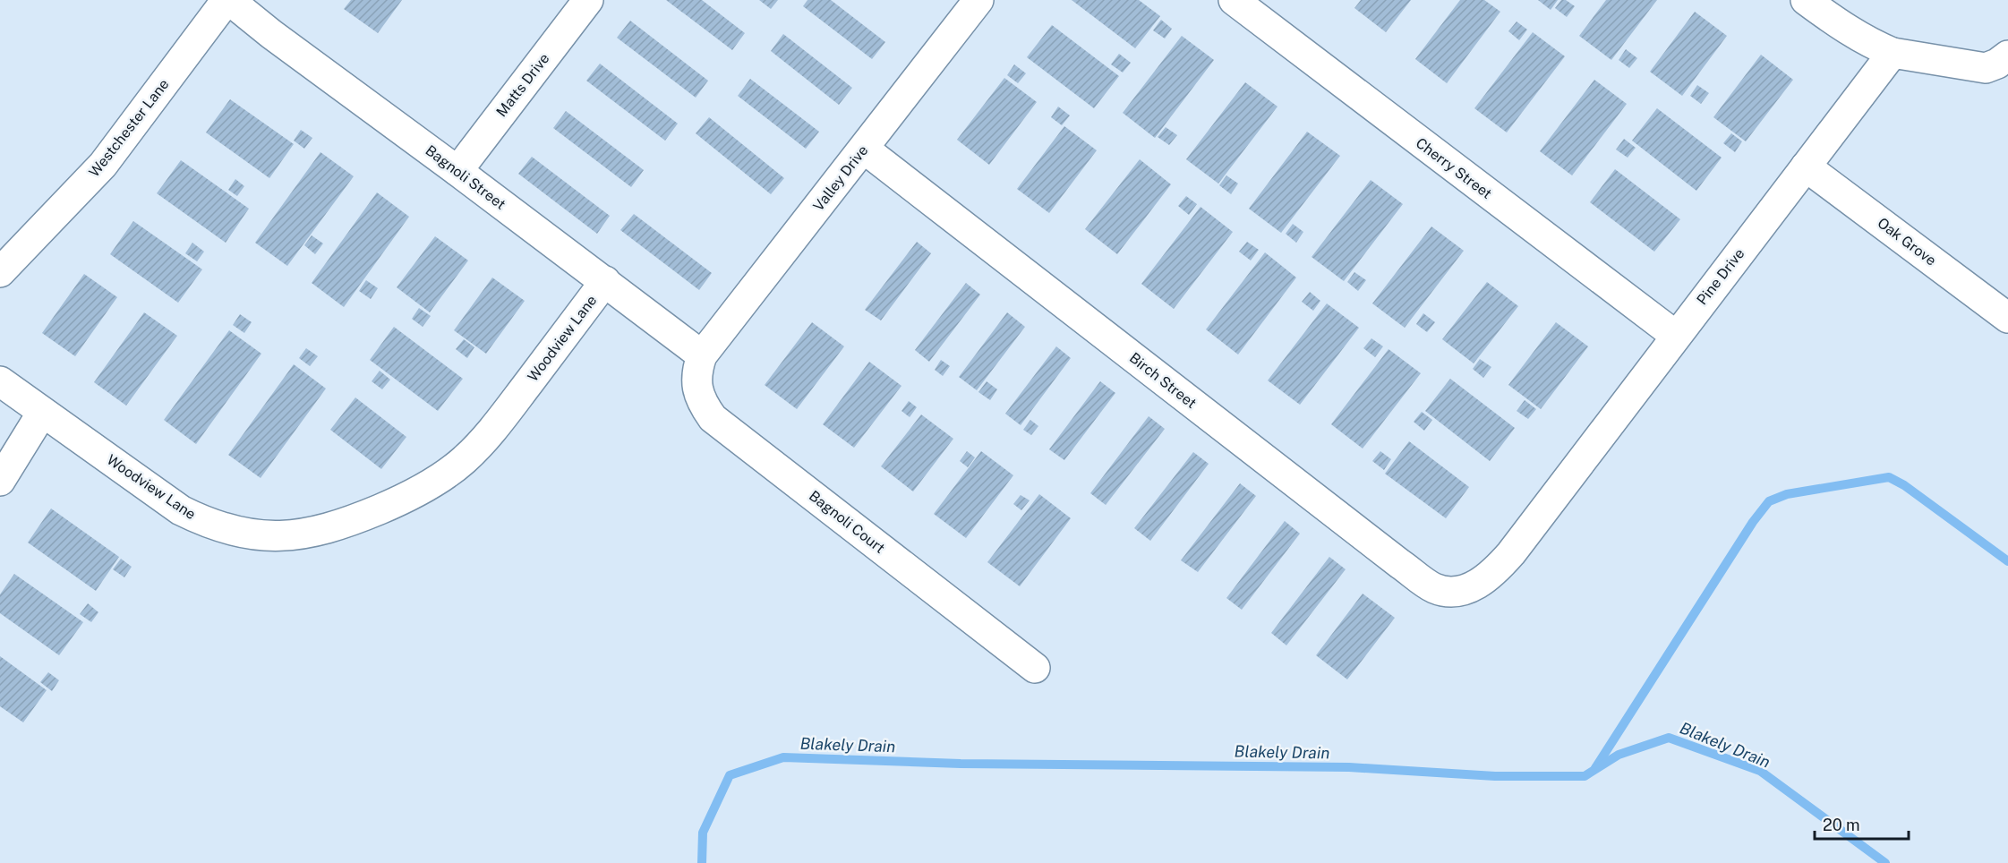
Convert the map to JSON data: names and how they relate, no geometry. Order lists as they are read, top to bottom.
{
  "streets": {
    "street": [
      "Matts Drive",
      "Westchester Lane",
      "Cherry Street",
      "Bagnoli Street",
      "Valley Drive",
      "Oak Grove",
      "Pine Drive",
      "Woodview Lane",
      "Birch Street",
      "Bagnoli Court"
    ]
  },
  "crossings": [
    ["Matts Drive", "Bagnoli Street"],
    ["Westchester Lane", "Bagnoli Street"],
    ["Cherry Street", "Pine Drive"],
    ["Bagnoli Street", "Valley Drive"],
    ["Bagnoli Street", "Woodview Lane"],
    ["Bagnoli Street", "Bagnoli Court"],
    ["Valley Drive", "Birch Street"],
    ["Valley Drive", "Bagnoli Court"],
    ["Oak Grove", "Pine Drive"],
    ["Pine Drive", "Birch Street"]
  ],
  "water": ["Blakely Drain"],
  "scale_bar": "20 m"
}
